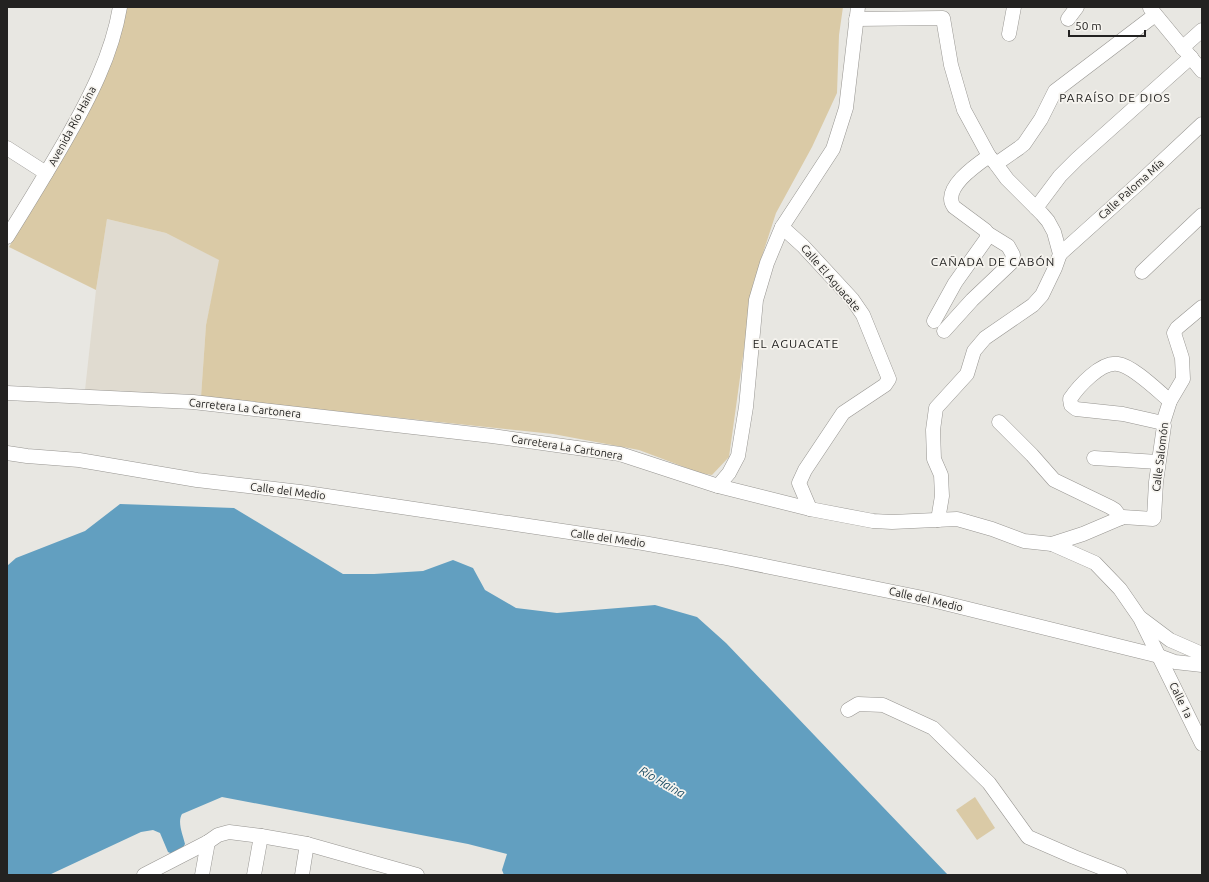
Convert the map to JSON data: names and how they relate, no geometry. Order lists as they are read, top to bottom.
{
  "streets": {
    "street": [
      "Avenida Río Haina",
      "Calle Paloma Mía",
      "Calle El Aguacate",
      "Carretera La Cartonera",
      "Calle Salomón",
      "Calle del Medio",
      "Calle 1a"
    ]
  },
  "crossings": [
    ["Calle El Aguacate", "Carretera La Cartonera"],
    ["Carretera La Cartonera", "Calle Salomón"],
    ["Carretera La Cartonera", "Calle del Medio"],
    ["Carretera La Cartonera", "Calle 1a"],
    ["Calle del Medio", "Calle 1a"]
  ],
  "districts": ["PARAÍSO DE DIOS", "CAÑADA DE CABÓN", "EL AGUACATE"],
  "water": ["Río Haina"],
  "scale_bar": "50 m"
}
